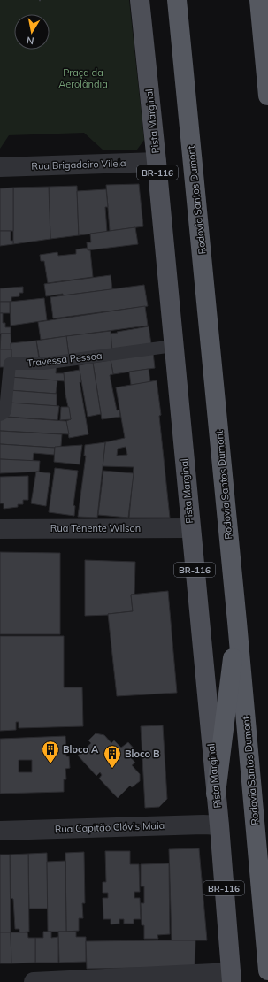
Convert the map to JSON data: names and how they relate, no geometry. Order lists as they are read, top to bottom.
{
  "streets": {
    "highway": ["Rodovia Santos Dumont"],
    "main road": ["Pista Marginal", "BR-116"],
    "street": ["Rua Brigadeiro Vilela", "Rua Tenente Wilson", "Rua Capitão Clóvis Maia"],
    "lane": ["Travessa Pessoa"]
  },
  "crossings": [
    ["Pista Marginal", "Rua Brigadeiro Vilela"],
    ["Pista Marginal", "Travessa Pessoa"],
    ["Pista Marginal", "Rua Tenente Wilson"],
    ["Pista Marginal", "Rua Capitão Clóvis Maia"]
  ],
  "parks": ["Praça da Aerolândia"],
  "places": {
    "building": ["Bloco A", "Bloco B"]
  },
  "north": "bottom"
}
